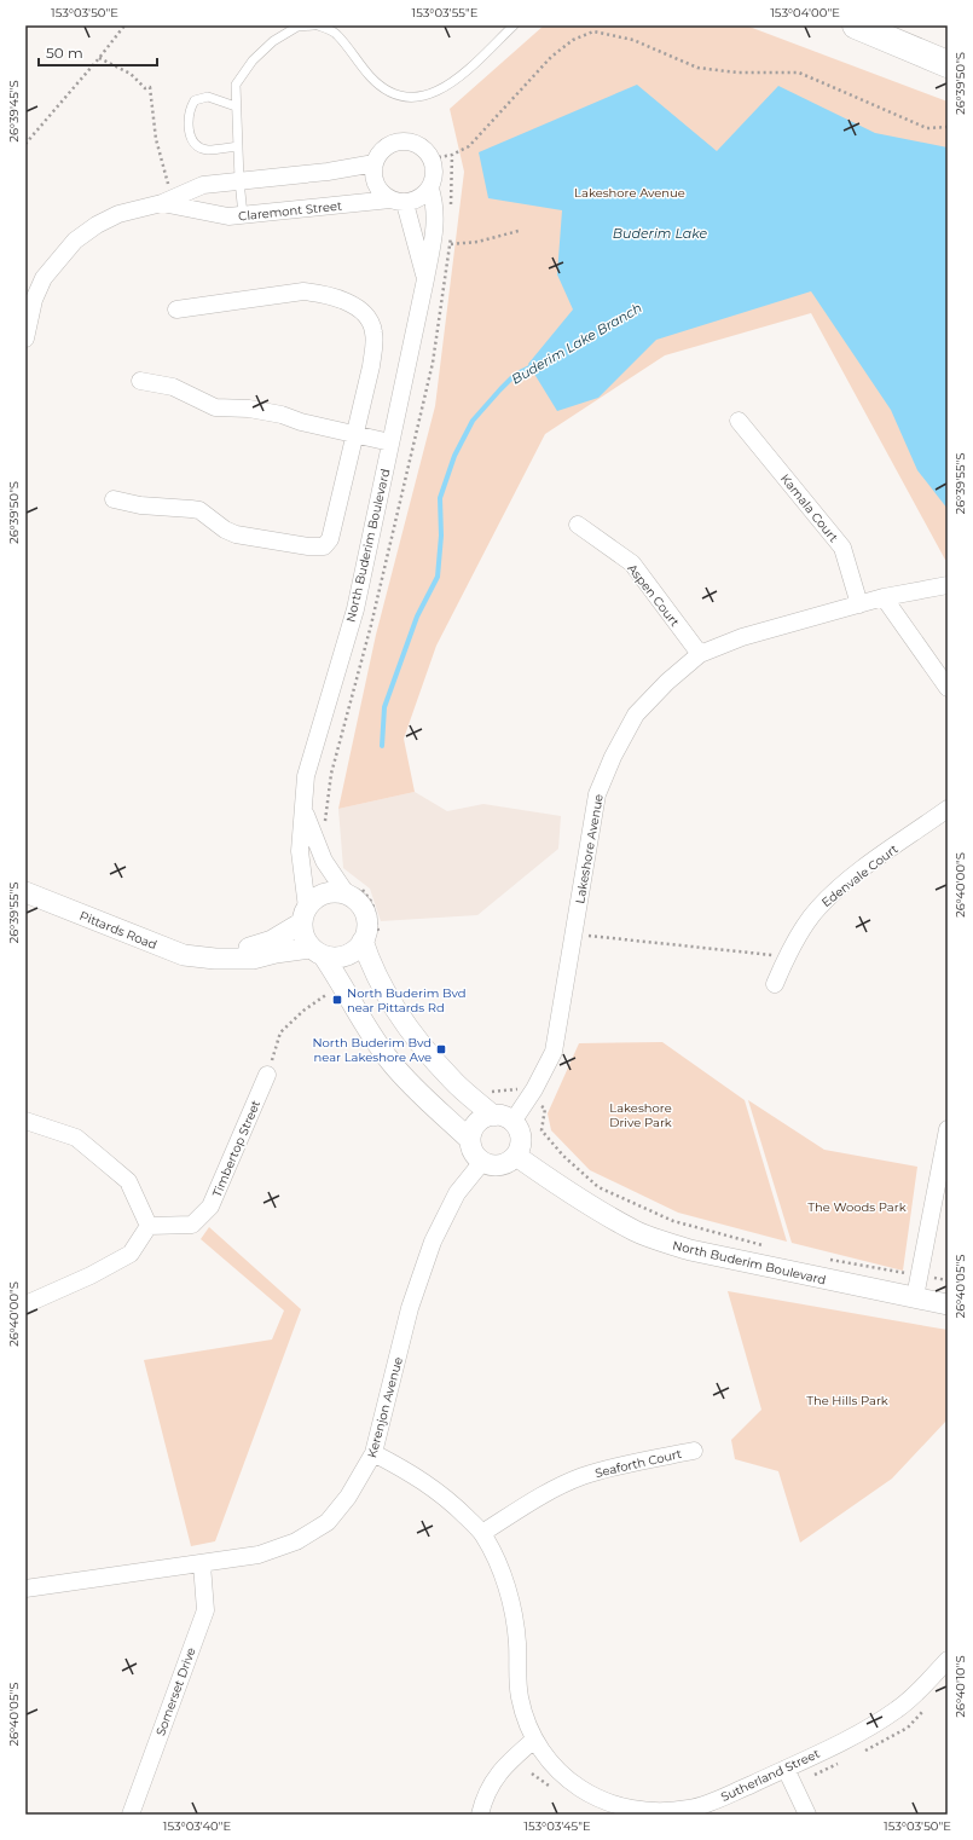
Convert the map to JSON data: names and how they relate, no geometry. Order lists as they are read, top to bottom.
{
  "streets": {
    "street": [
      "Claremont Street",
      "Kamala Court",
      "North Buderim Boulevard",
      "Aspen Court",
      "Lakeshore Avenue",
      "Edenvale Court",
      "Pittards Road",
      "Timbertop Street",
      "Kerenjon Avenue",
      "Seaforth Court",
      "Somerset Drive",
      "Sutherland Street"
    ]
  },
  "crossings": [
    ["Claremont Street", "North Buderim Boulevard"],
    ["Kamala Court", "Lakeshore Avenue"],
    ["North Buderim Boulevard", "Lakeshore Avenue"],
    ["North Buderim Boulevard", "Pittards Road"],
    ["North Buderim Boulevard", "Kerenjon Avenue"],
    ["Aspen Court", "Lakeshore Avenue"],
    ["Lakeshore Avenue", "Kerenjon Avenue"],
    ["Kerenjon Avenue", "Somerset Drive"],
    ["Kerenjon Avenue", "Sutherland Street"],
    ["Seaforth Court", "Sutherland Street"]
  ],
  "water": ["Buderim Lake", "Buderim Lake Branch"],
  "parks": [
    "Lakeshore Avenue",
    "Lakeshore Drive Park",
    "The Woods Park",
    "The Hills Park"
  ],
  "places": {
    "transit": ["North Buderim Bvd near Pittards Rd", "North Buderim Bvd near Lakeshore Ave"]
  },
  "scale_bar": "50 m",
  "coordinates": [
    "153°03'50\"E",
    "153°03'55\"E",
    "153°04'00\"E",
    "26°39'50\"S",
    "26°39'45\"S",
    "26°39'55\"S",
    "26°40'00\"S",
    "26°40'05\"S",
    "26°40'10\"S",
    "153°03'40\"E",
    "153°03'45\"E"
  ]
}
